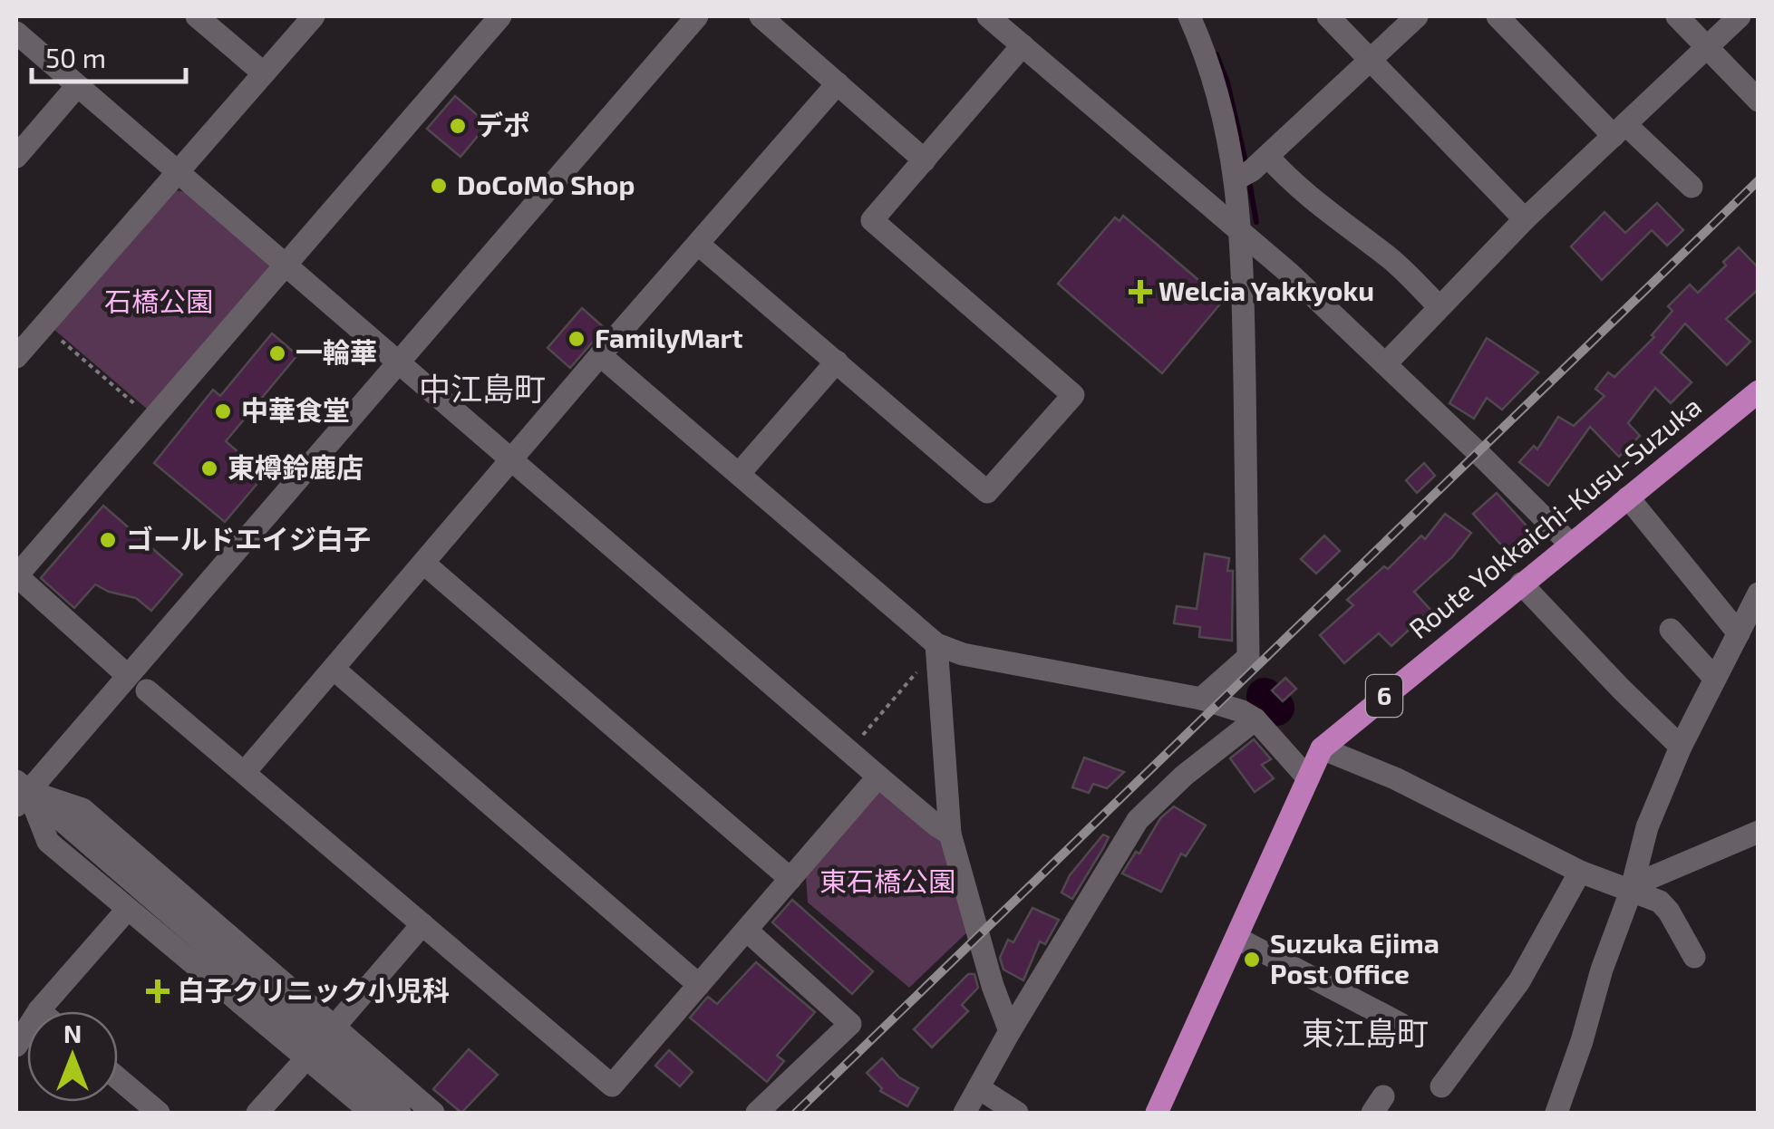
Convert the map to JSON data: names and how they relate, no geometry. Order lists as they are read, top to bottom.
{
  "streets": {
    "main road": ["Route Yokkaichi-Kusu-Suzuka", "6"]
  },
  "districts": ["中江島町", "東江島町"],
  "parks": ["石橋公園", "東石橋公園"],
  "places": {
    "other": [
      "デポ",
      "DoCoMo Shop",
      "FamilyMart",
      "一輪華",
      "中華食堂",
      "東樽鈴鹿店",
      "ゴールドエイジ白子",
      "Suzuka Ejima Post Office"
    ],
    "health": ["Welcia Yakkyoku", "白子クリニック小児科"]
  },
  "scale_bar": "50 m",
  "north": "top"
}
